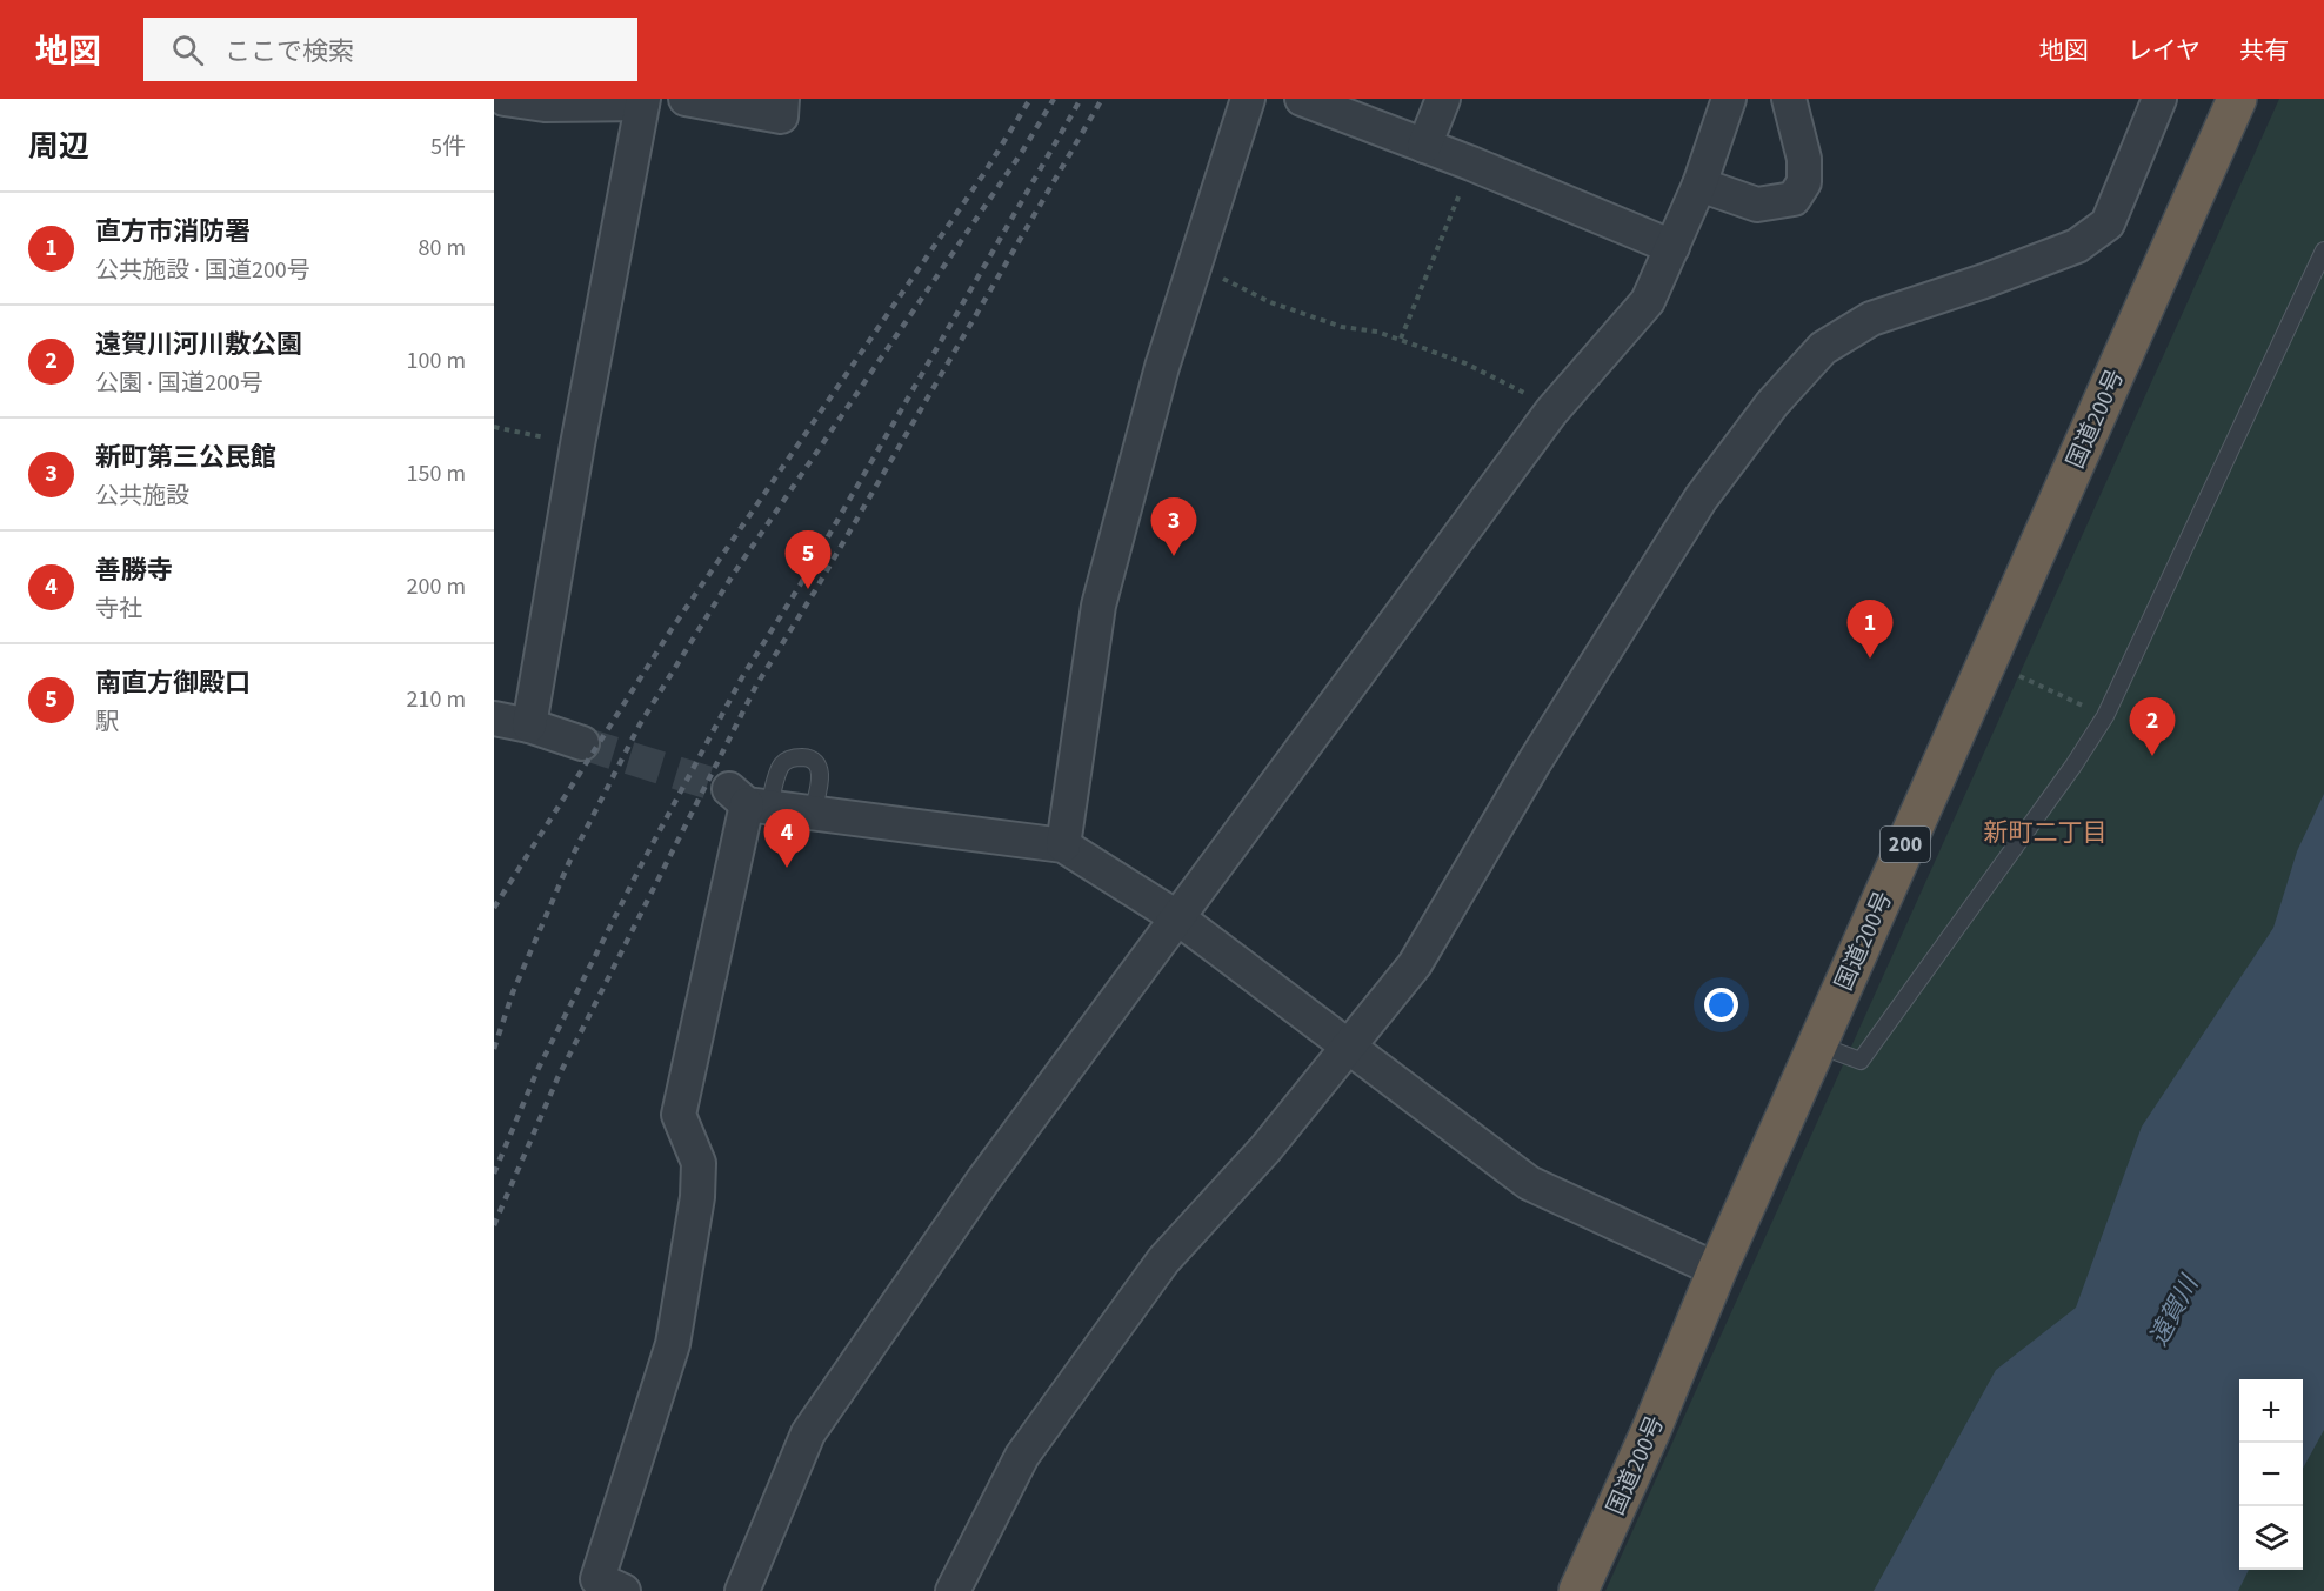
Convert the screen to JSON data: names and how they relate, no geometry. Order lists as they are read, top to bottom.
{
  "streets": {
    "highway": ["国道200号", "200"]
  },
  "districts": ["新町二丁目"],
  "water": ["遠賀川"],
  "page": {
    "header": "地図",
    "search": "ここで検索",
    "nav": ["地図", "レイヤ", "共有"],
    "heading": ["周辺", "5件"],
    "list": [
      {
        "mark": "1",
        "name": "直方市消防署",
        "note": "公共施設 · 国道200号",
        "value": "80 m"
      },
      {
        "mark": "2",
        "name": "遠賀川河川敷公園",
        "note": "公園 · 国道200号",
        "value": "100 m"
      },
      {
        "mark": "3",
        "name": "新町第三公民館",
        "note": "公共施設",
        "value": "150 m"
      },
      {
        "mark": "4",
        "name": "善勝寺",
        "note": "寺社",
        "value": "200 m"
      },
      {
        "mark": "5",
        "name": "南直方御殿口",
        "note": "駅",
        "value": "210 m"
      }
    ],
    "pins": [
      "3",
      "5",
      "1",
      "2",
      "4"
    ],
    "map_buttons": ["+", "−"]
  }
}
